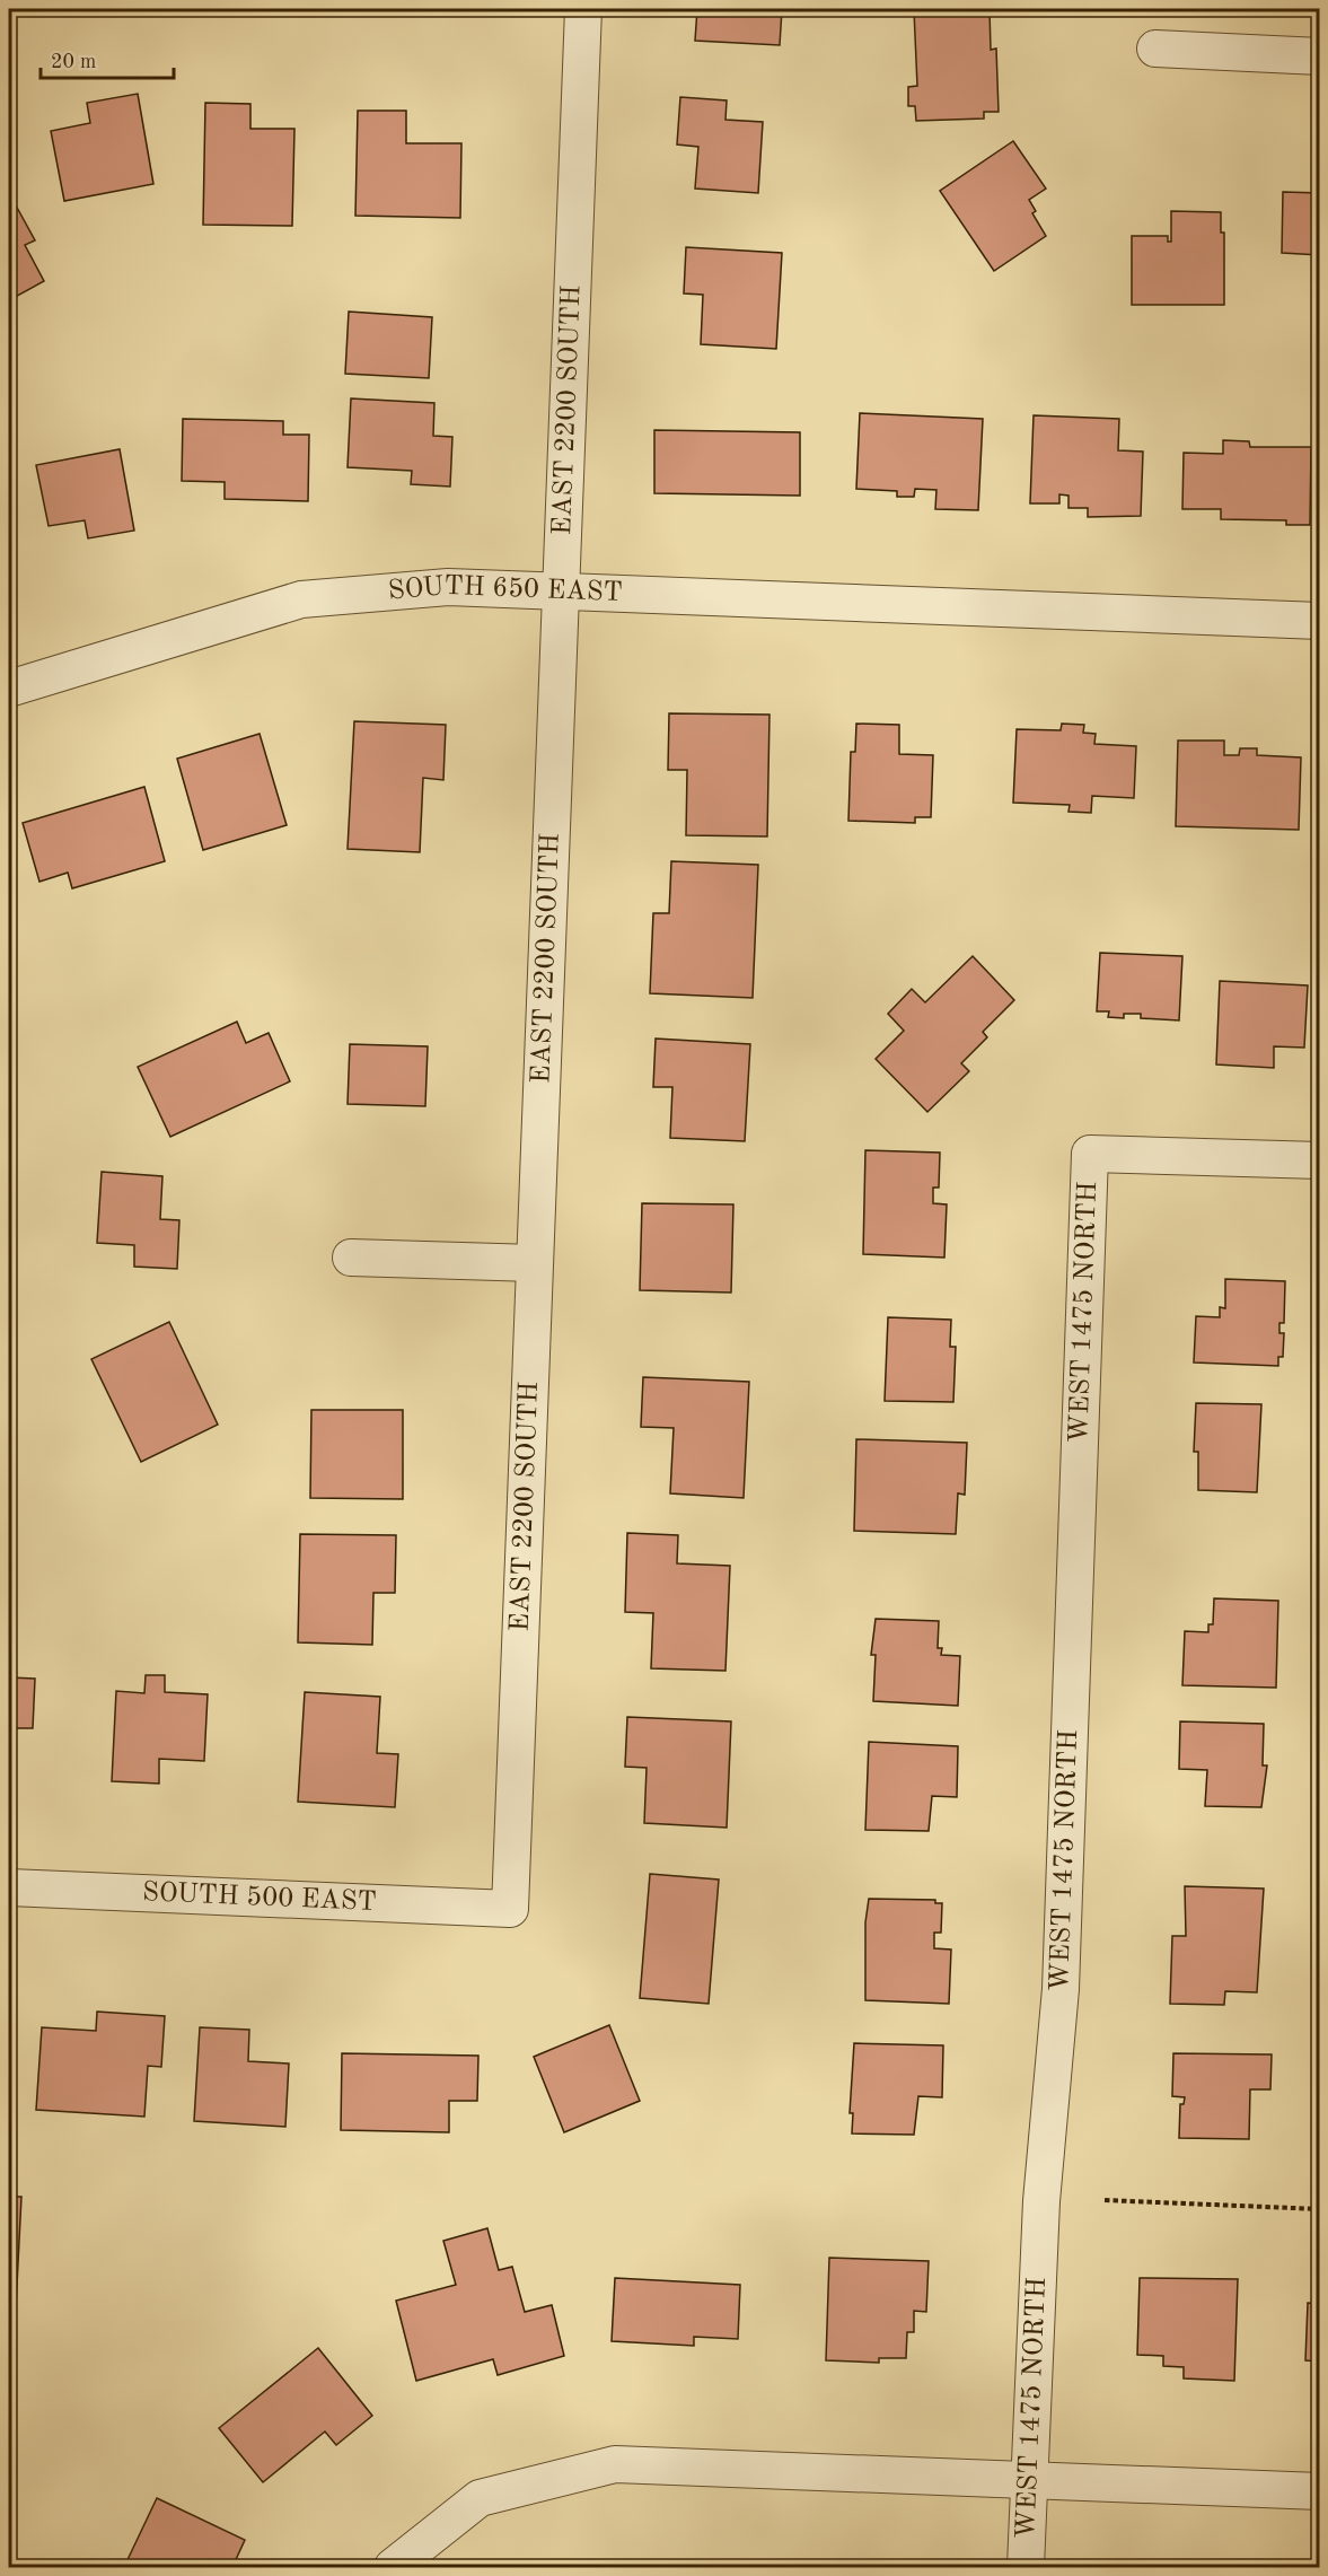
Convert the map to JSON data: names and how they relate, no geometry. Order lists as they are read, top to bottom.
{
  "streets": {
    "street": [
      "EAST 2200 SOUTH",
      "SOUTH 650 EAST",
      "WEST 1475 NORTH",
      "SOUTH 500 EAST"
    ]
  },
  "crossings": [
    ["EAST 2200 SOUTH", "SOUTH 650 EAST"],
    ["EAST 2200 SOUTH", "SOUTH 500 EAST"]
  ],
  "scale_bar": "20 m"
}
